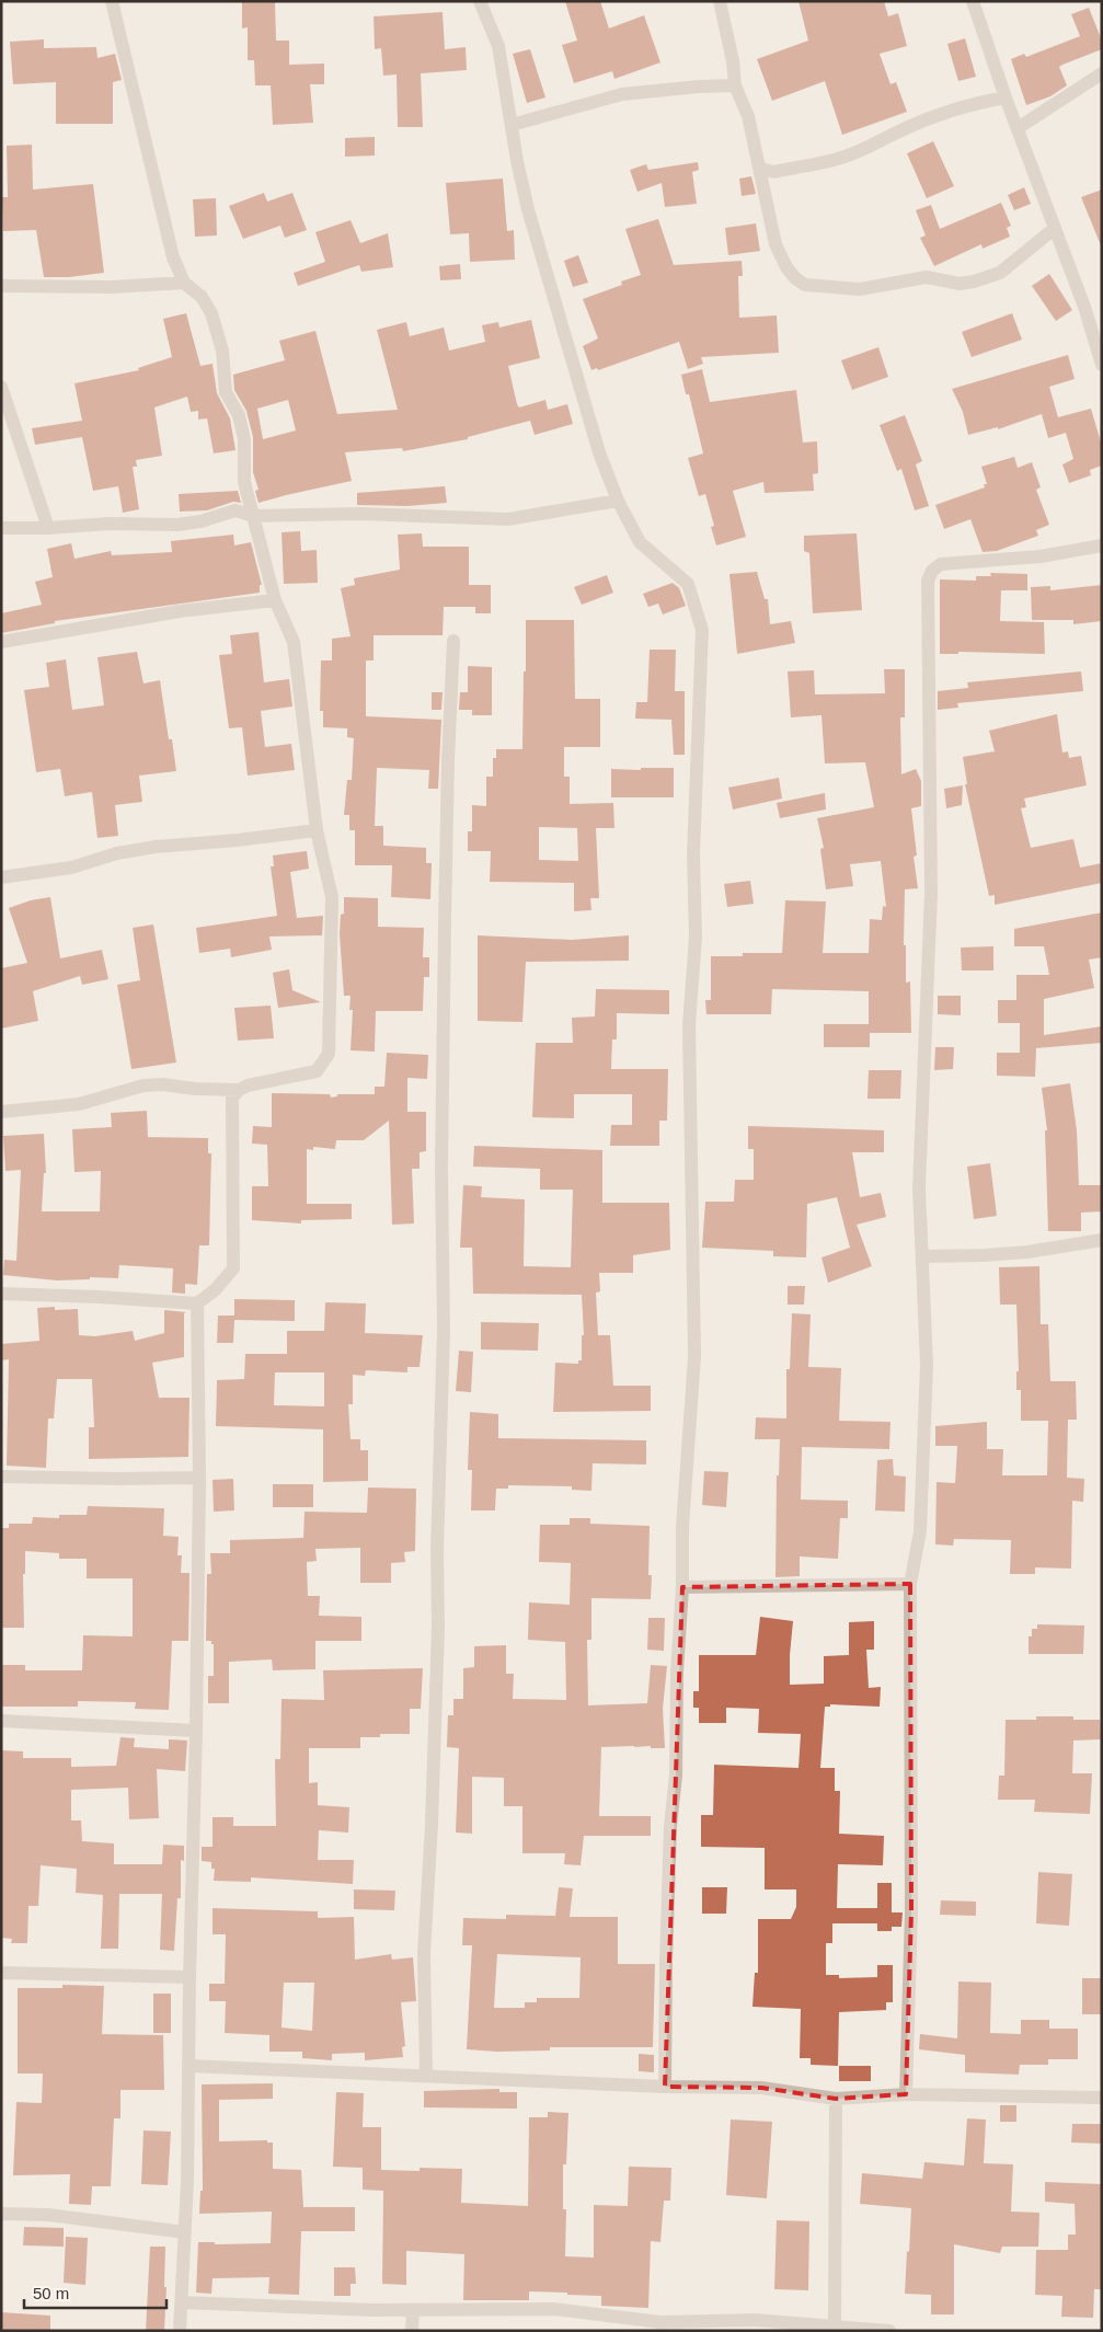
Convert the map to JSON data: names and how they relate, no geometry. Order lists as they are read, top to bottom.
{
  "scale_bar": "50 m"
}
